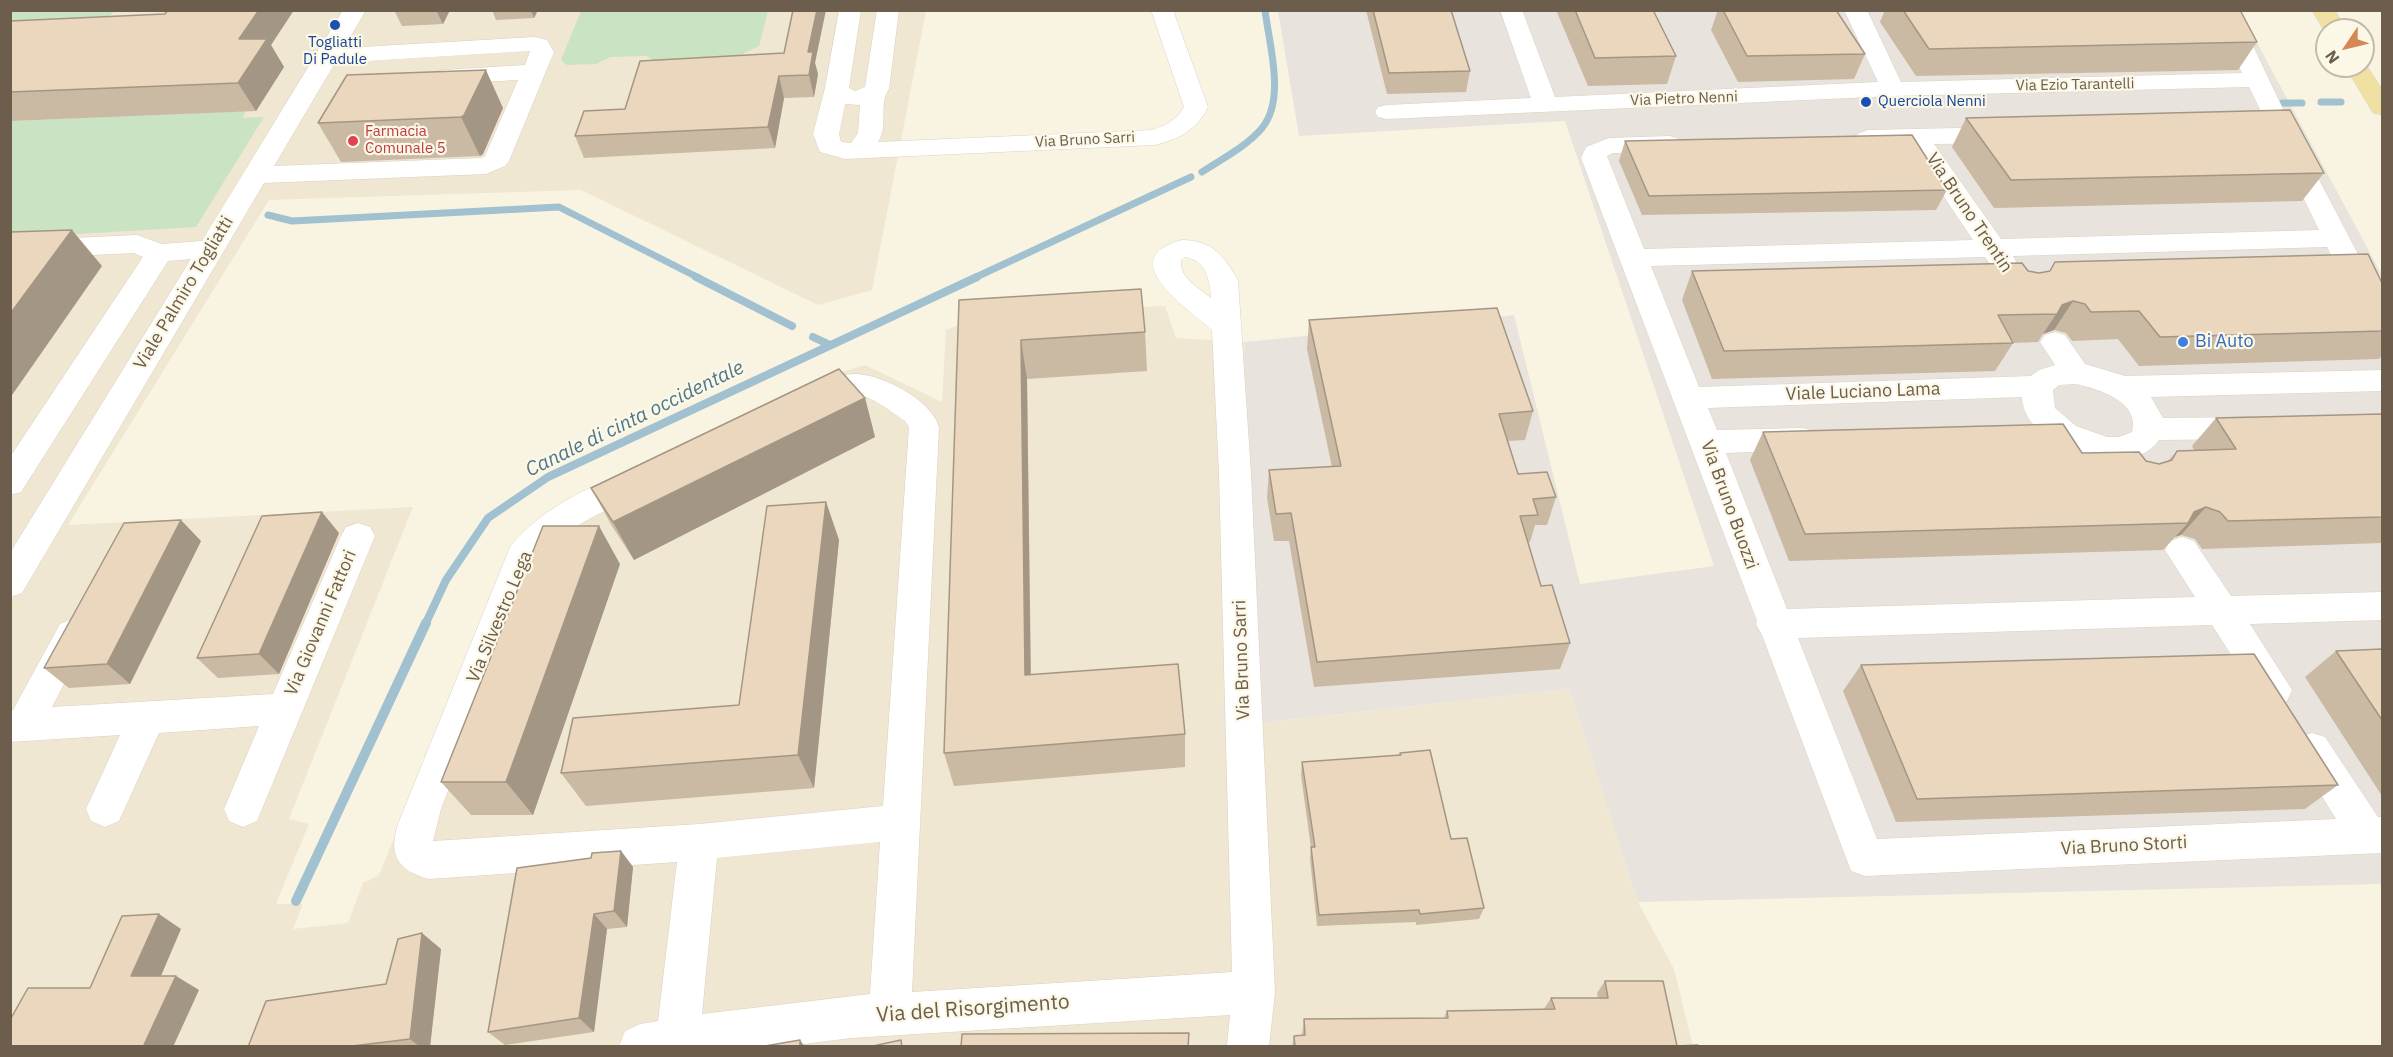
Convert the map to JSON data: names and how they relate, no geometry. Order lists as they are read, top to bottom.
{
  "streets": {
    "street": [
      "Via Ezio Tarantelli",
      "Via Pietro Nenni",
      "Via Bruno Sarri",
      "Via Bruno Trentin",
      "Viale Palmiro Togliatti",
      "Viale Luciano Lama",
      "Via Bruno Buozzi",
      "Via Silvestro Lega",
      "Via Giovanni Fattori",
      "Via Bruno Storti",
      "Via del Risorgimento"
    ]
  },
  "crossings": [
    ["Via Ezio Tarantelli", "Via Pietro Nenni"],
    ["Via Bruno Sarri", "Via del Risorgimento"],
    ["Viale Luciano Lama", "Via Bruno Buozzi"],
    ["Via Bruno Buozzi", "Via Bruno Storti"]
  ],
  "water": ["Canale di cinta occidentale"],
  "places": [
    "Togliatti Di Padule",
    "Querciola Nenni",
    "Farmacia Comunale 5",
    "Bi Auto"
  ],
  "north": "bottom left"
}
